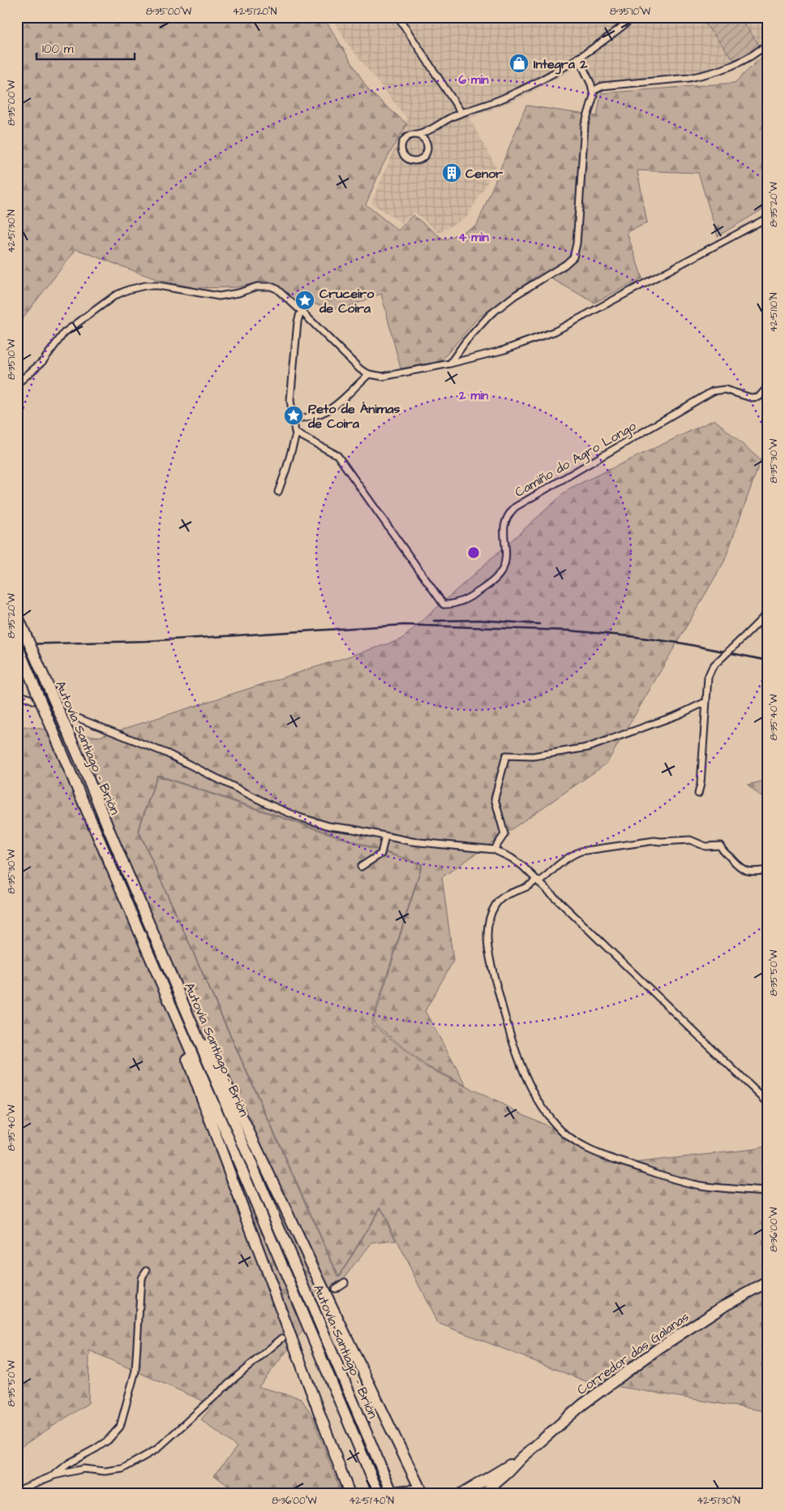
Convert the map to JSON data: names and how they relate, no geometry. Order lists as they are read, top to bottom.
{
  "streets": {
    "highway": ["Autovía Santiago - Brión", "Corredor das Galanas"],
    "street": ["Camiño do Agro Longo"]
  },
  "places": {
    "shop": ["Integra 2"],
    "building": ["Cenor"],
    "place": ["Cruceiro de Coira", "Peto de Ánimas de Coira"]
  },
  "scale_bar": "100 m",
  "coordinates": [
    "8°35'00\"W",
    "42°51'20\"N",
    "8°35'10\"W",
    "8°35'20\"W",
    "42°51'30\"N",
    "42°51'10\"N",
    "8°35'30\"W",
    "8°35'40\"W",
    "8°35'50\"W",
    "8°36'00\"W",
    "42°51'40\"N"
  ],
  "rings": ["6 min", "4 min", "2 min"]
}
